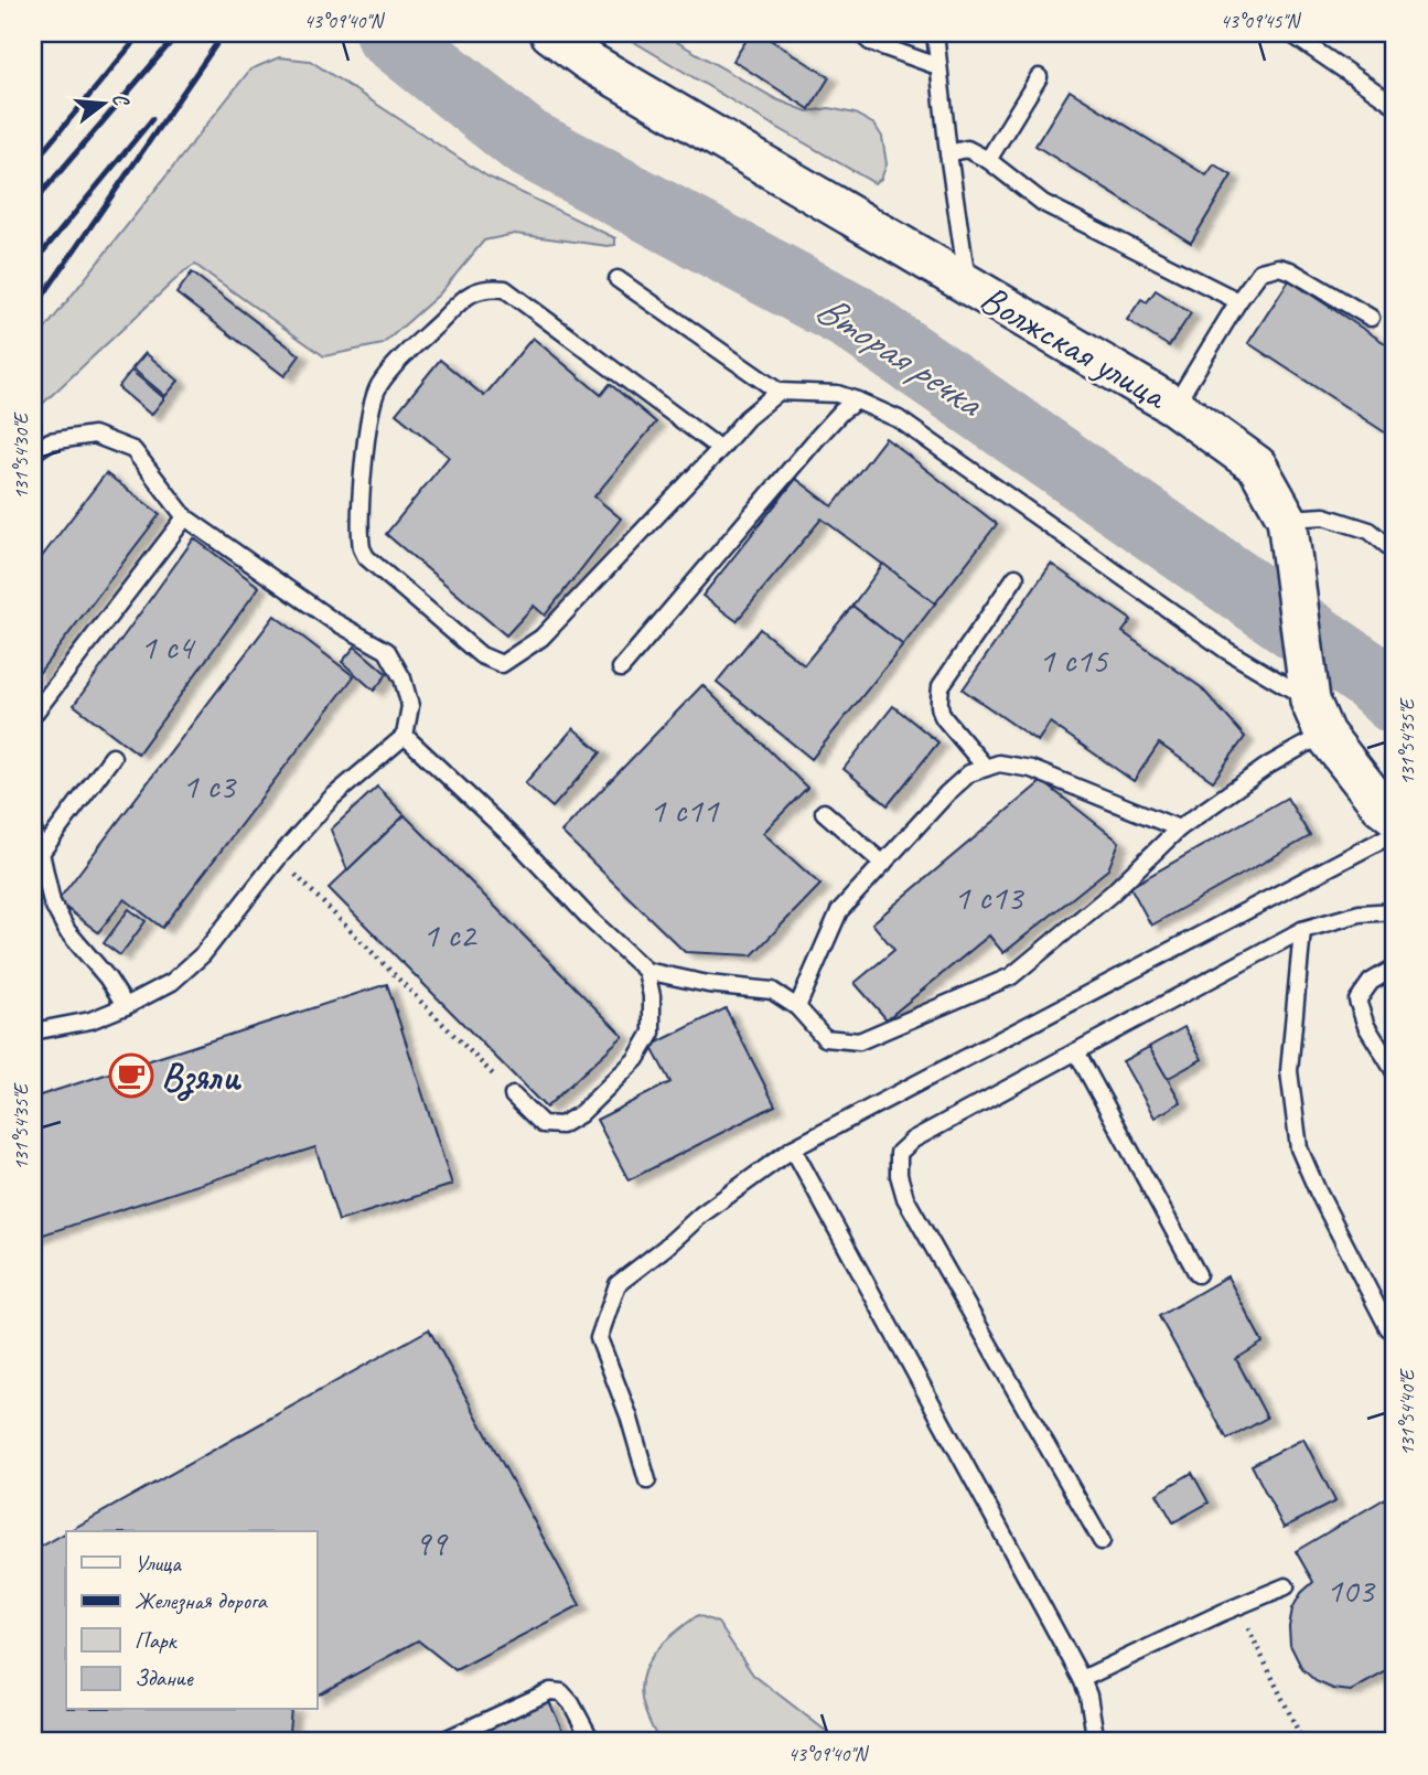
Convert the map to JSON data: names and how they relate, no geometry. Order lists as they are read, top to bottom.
{
  "streets": {
    "street": ["Волжская улица"]
  },
  "water": ["Вторая речка"],
  "places": {
    "cafe": ["Взяли"]
  },
  "house_numbers": [
    "1 с4",
    "1 с15",
    "1 с3",
    "1 с11",
    "1 с13",
    "1 с2",
    "99",
    "103"
  ],
  "legend": [
    "Улица",
    "Железная дорога",
    "Парк",
    "Здание"
  ],
  "north": "right",
  "coordinates": [
    "43°09'40\"N",
    "43°09'45\"N",
    "131°54'30\"E",
    "131°54'35\"E",
    "131°54'40\"E"
  ]
}
